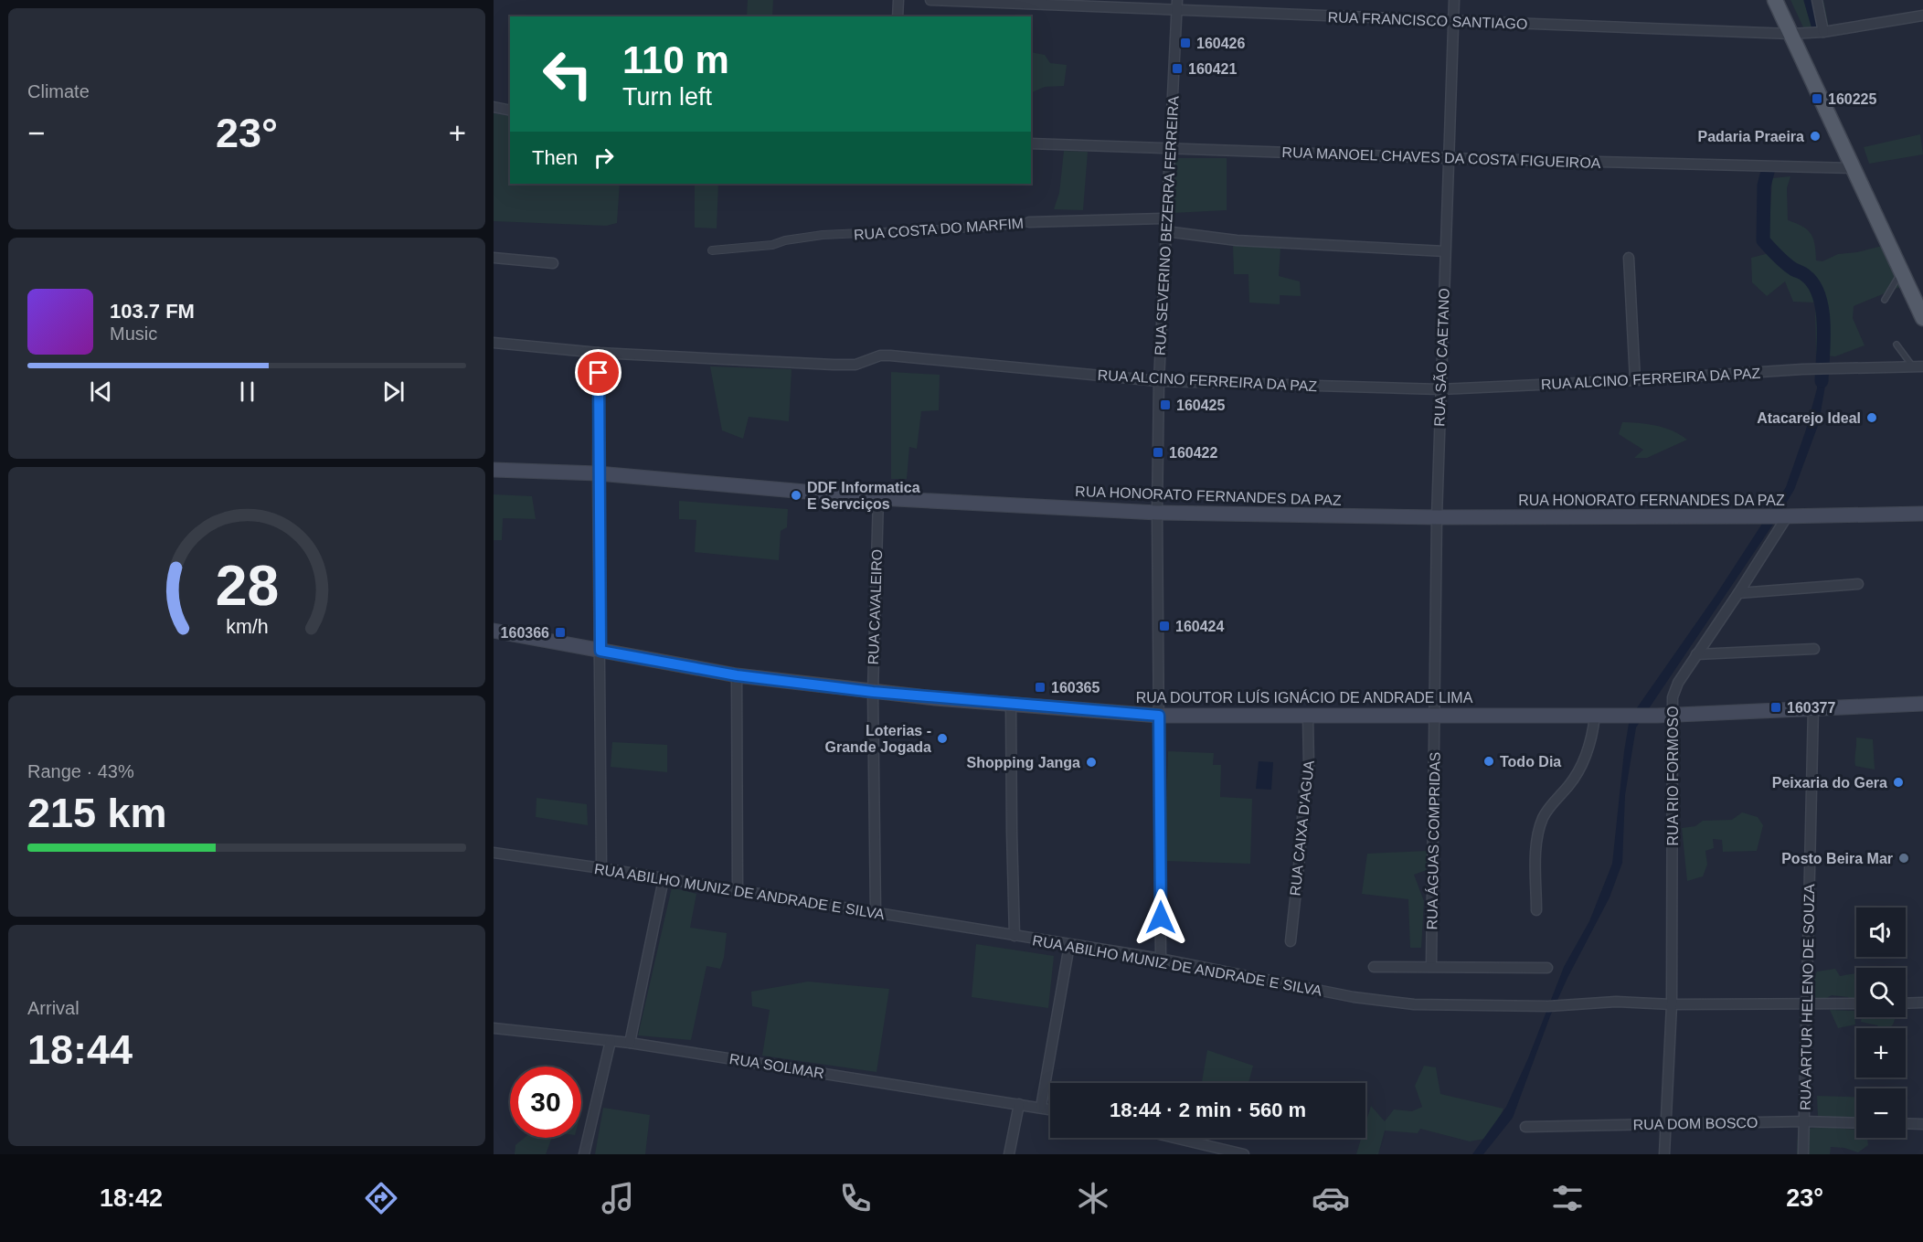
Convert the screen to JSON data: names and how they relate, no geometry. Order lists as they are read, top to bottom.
{
  "streets": {
    "main road": ["RUA HONORATO FERNANDES DA PAZ", "RUA DOUTOR LUÍS IGNÁCIO DE ANDRADE LIMA"],
    "street": [
      "RUA FRANCISCO SANTIAGO",
      "RUA MANOEL CHAVES DA COSTA FIGUEIROA",
      "RUA SEVERINO BEZERRA FERREIRA",
      "RUA COSTA DO MARFIM",
      "RUA SÃO CAETANO",
      "RUA ALCINO FERREIRA DA PAZ",
      "RUA CAVALEIRO",
      "RUA RIO FORMOSO",
      "RUA CAIXA D'AGUA",
      "RUA ÁGUAS COMPRIDAS",
      "RUA ABILHO MUNIZ DE ANDRADE E SILVA",
      "RUA ARTUR HELENO DE SOUZA",
      "RUA SOLMAR",
      "RUA DOM BOSCO"
    ]
  },
  "crossings": [
    ["RUA FRANCISCO SANTIAGO", "RUA SEVERINO BEZERRA FERREIRA"],
    ["RUA FRANCISCO SANTIAGO", "RUA SÃO CAETANO"],
    ["RUA MANOEL CHAVES DA COSTA FIGUEIROA", "RUA SEVERINO BEZERRA FERREIRA"],
    ["RUA MANOEL CHAVES DA COSTA FIGUEIROA", "RUA SÃO CAETANO"],
    ["RUA SEVERINO BEZERRA FERREIRA", "RUA COSTA DO MARFIM"],
    ["RUA SEVERINO BEZERRA FERREIRA", "RUA ALCINO FERREIRA DA PAZ"],
    ["RUA SEVERINO BEZERRA FERREIRA", "RUA HONORATO FERNANDES DA PAZ"],
    ["RUA SEVERINO BEZERRA FERREIRA", "RUA DOUTOR LUÍS IGNÁCIO DE ANDRADE LIMA"],
    ["RUA SEVERINO BEZERRA FERREIRA", "RUA ABILHO MUNIZ DE ANDRADE E SILVA"],
    ["RUA SÃO CAETANO", "RUA ALCINO FERREIRA DA PAZ"],
    ["RUA SÃO CAETANO", "RUA HONORATO FERNANDES DA PAZ"],
    ["RUA SÃO CAETANO", "RUA DOUTOR LUÍS IGNÁCIO DE ANDRADE LIMA"],
    ["RUA SÃO CAETANO", "RUA ÁGUAS COMPRIDAS"],
    ["RUA HONORATO FERNANDES DA PAZ", "RUA CAVALEIRO"],
    ["RUA HONORATO FERNANDES DA PAZ", "RUA RIO FORMOSO"],
    ["RUA CAVALEIRO", "RUA DOUTOR LUÍS IGNÁCIO DE ANDRADE LIMA"],
    ["RUA CAVALEIRO", "RUA ABILHO MUNIZ DE ANDRADE E SILVA"],
    ["RUA DOUTOR LUÍS IGNÁCIO DE ANDRADE LIMA", "RUA RIO FORMOSO"],
    ["RUA DOUTOR LUÍS IGNÁCIO DE ANDRADE LIMA", "RUA CAIXA D'AGUA"],
    ["RUA DOUTOR LUÍS IGNÁCIO DE ANDRADE LIMA", "RUA ÁGUAS COMPRIDAS"],
    ["RUA DOUTOR LUÍS IGNÁCIO DE ANDRADE LIMA", "RUA ARTUR HELENO DE SOUZA"],
    ["RUA RIO FORMOSO", "RUA ABILHO MUNIZ DE ANDRADE E SILVA"],
    ["RUA RIO FORMOSO", "RUA DOM BOSCO"],
    ["RUA ABILHO MUNIZ DE ANDRADE E SILVA", "RUA ARTUR HELENO DE SOUZA"],
    ["RUA ARTUR HELENO DE SOUZA", "RUA DOM BOSCO"]
  ],
  "places": {
    "transit": [
      "160426",
      "160421",
      "160225",
      "160425",
      "160422",
      "160424",
      "160366",
      "160365",
      "160377"
    ],
    "other": [
      "Padaria Praeira",
      "Atacarejo Ideal",
      "DDF Informatica E Servciços",
      "Loterias - Grande Jogada",
      "Todo Dia",
      "Shopping Janga",
      "Peixaria do Gera",
      "Posto Beira Mar"
    ]
  },
  "page": {
    "tile": [
      "Climate",
      ["Range · 43%", "215 km"],
      ["Arrival", "18:44"]
    ],
    "turn": ["110 m", "Turn left"],
    "heat": ["−", "23°", "+"],
    "then": "Then",
    "song": ["103.7 FM", "Music"],
    "map_buttons": ["+", "−"],
    "limit": "30",
    "trip": "18:44 · 2 min · 560 m",
    "tabs": ["18:42", "23°"],
    "gauge": ["28", "km/h"]
  }
}
